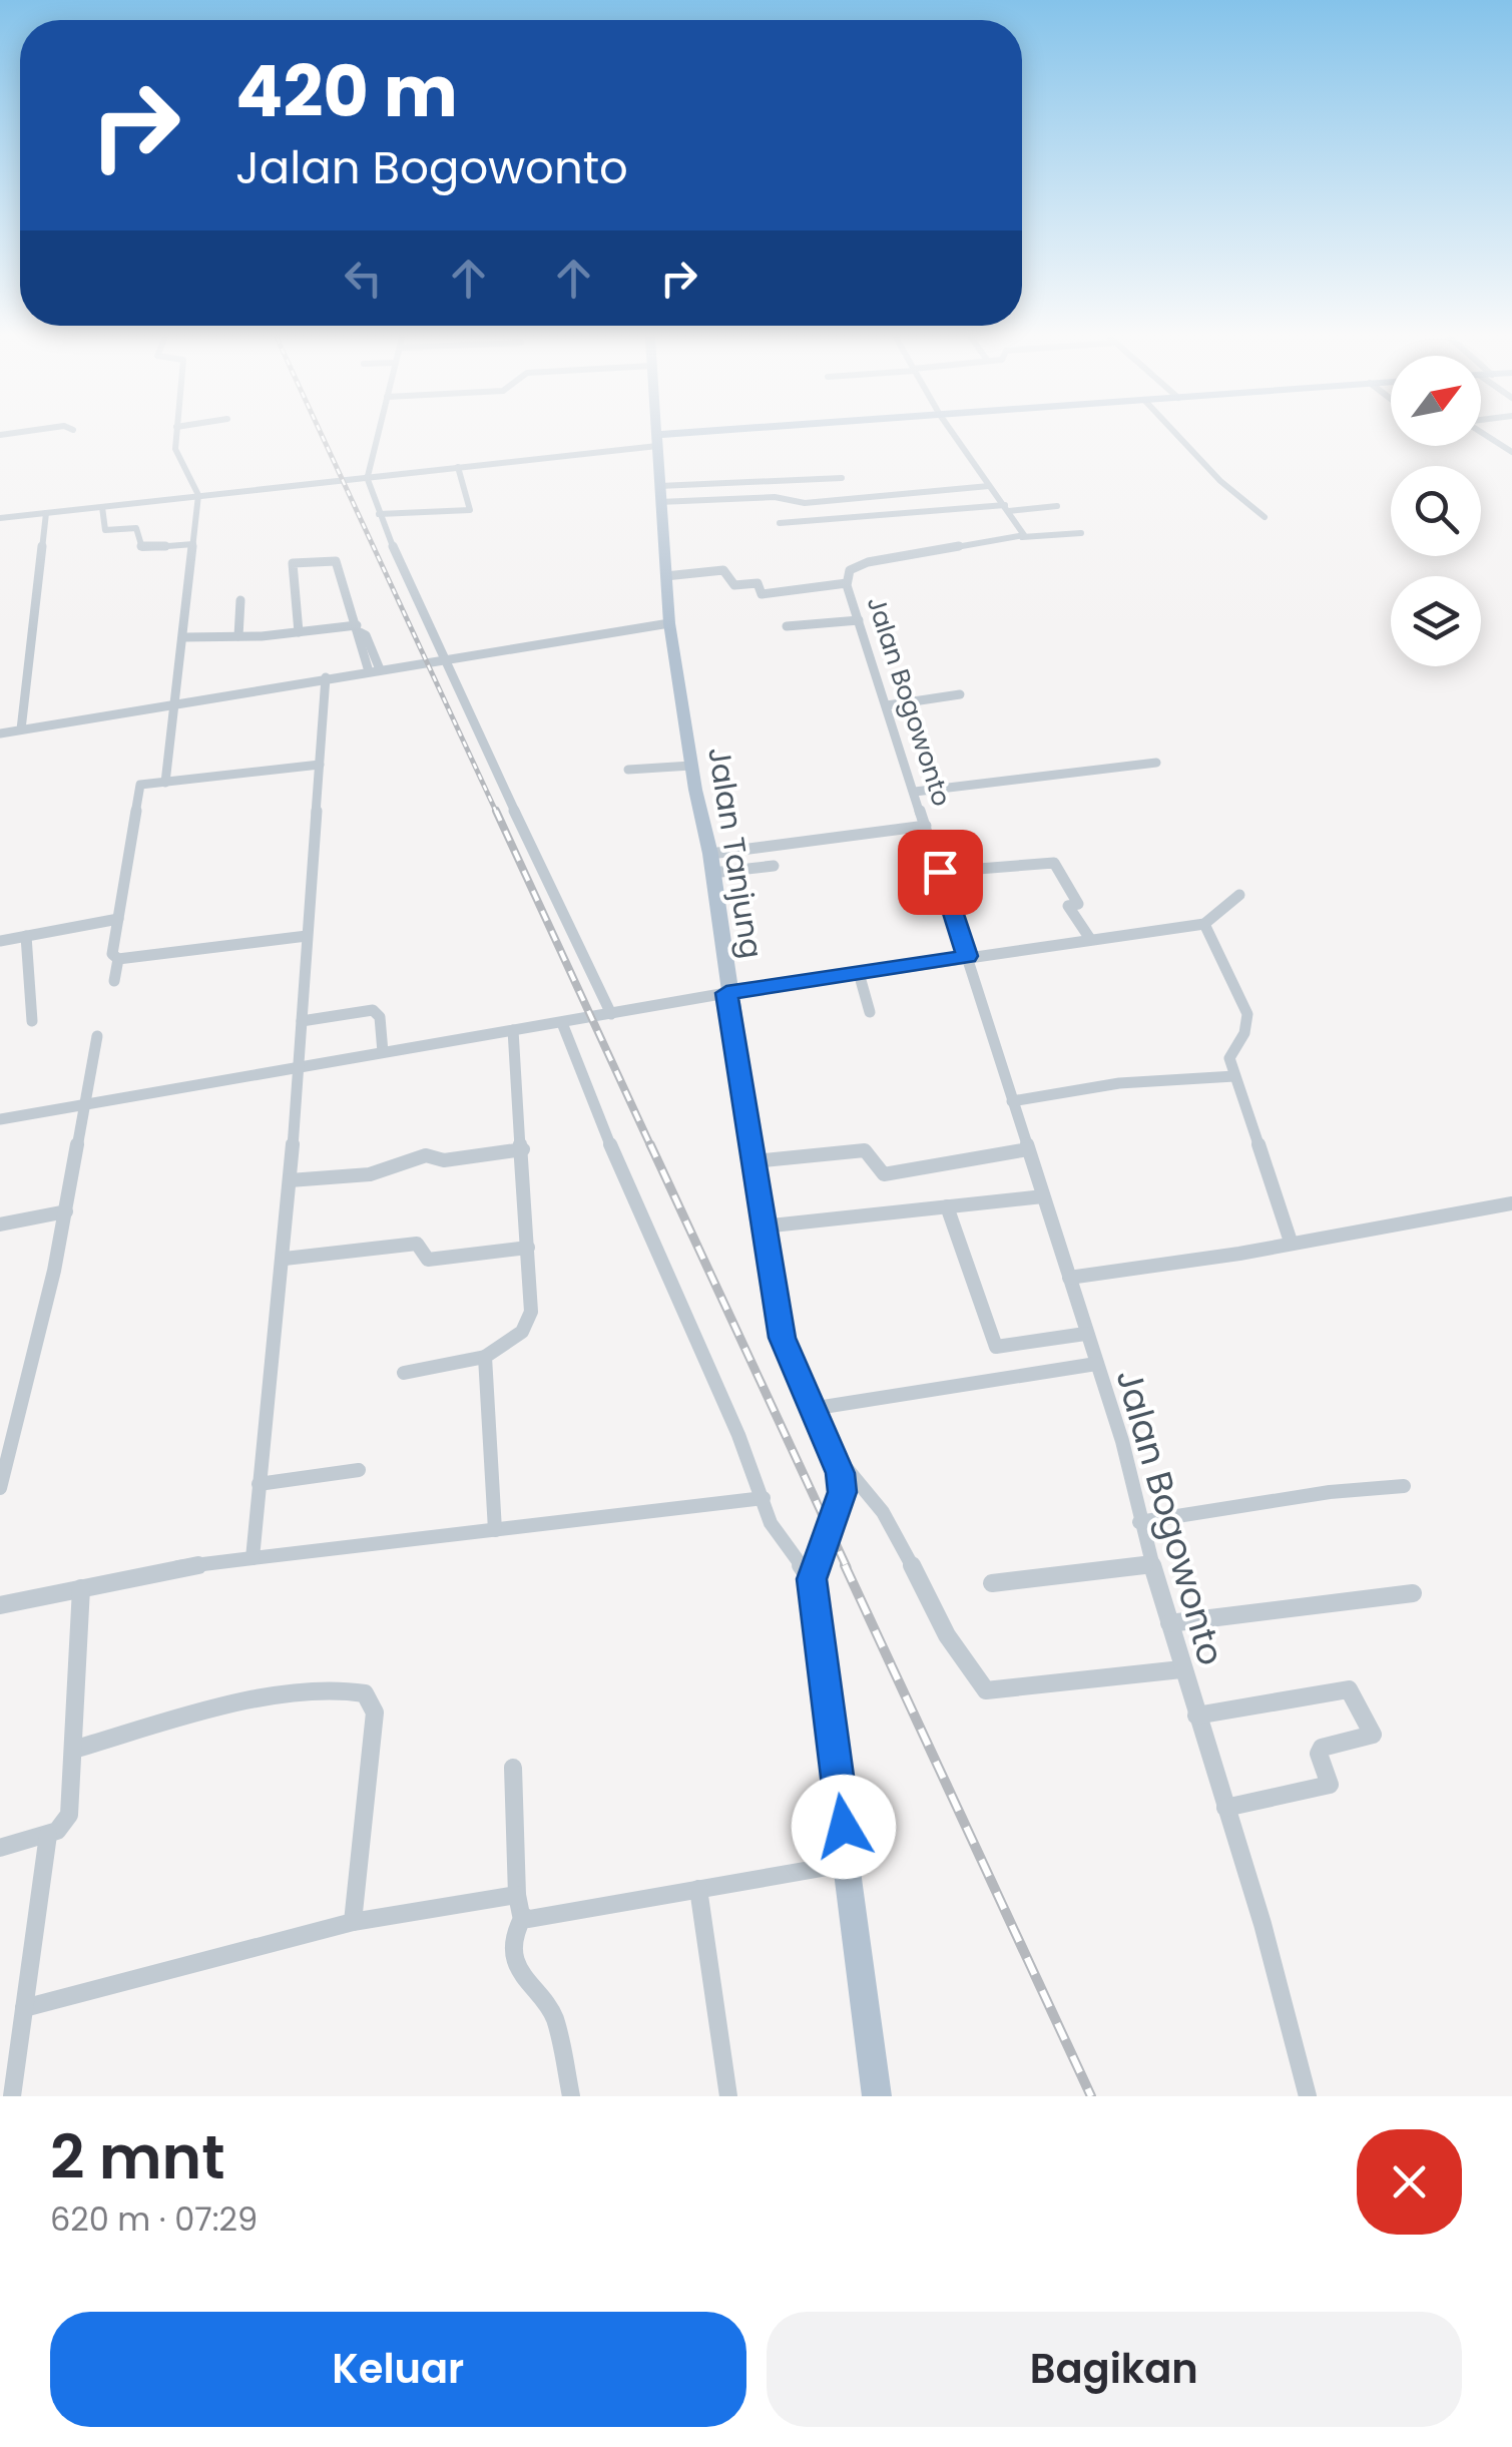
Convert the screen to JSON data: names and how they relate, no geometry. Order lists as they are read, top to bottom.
{
  "streets": {
    "main road": ["Jalan Tanjung"],
    "street": ["Jalan Bogowonto"]
  },
  "north": "top right",
  "page": {
    "turn": ["420 m", "Jalan Bogowonto"],
    "heading": ["2 mnt", "620 m · 07:29"],
    "buttons": ["Keluar", "Bagikan"]
  }
}
